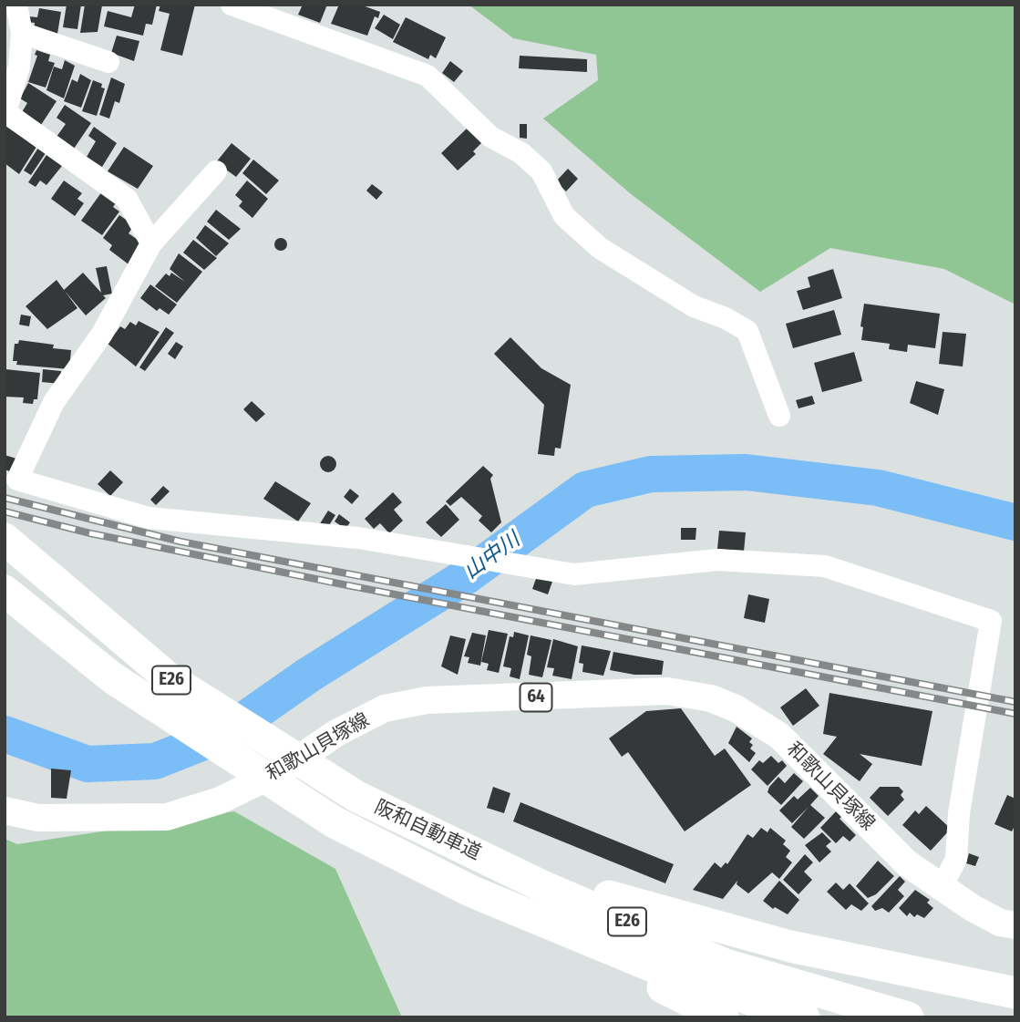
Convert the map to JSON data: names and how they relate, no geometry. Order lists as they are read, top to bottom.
{
  "streets": {
    "highway": ["E26", "阪和自動車道"],
    "main road": ["64", "和歌山貝塚線"]
  },
  "water": ["山中川"]
}
